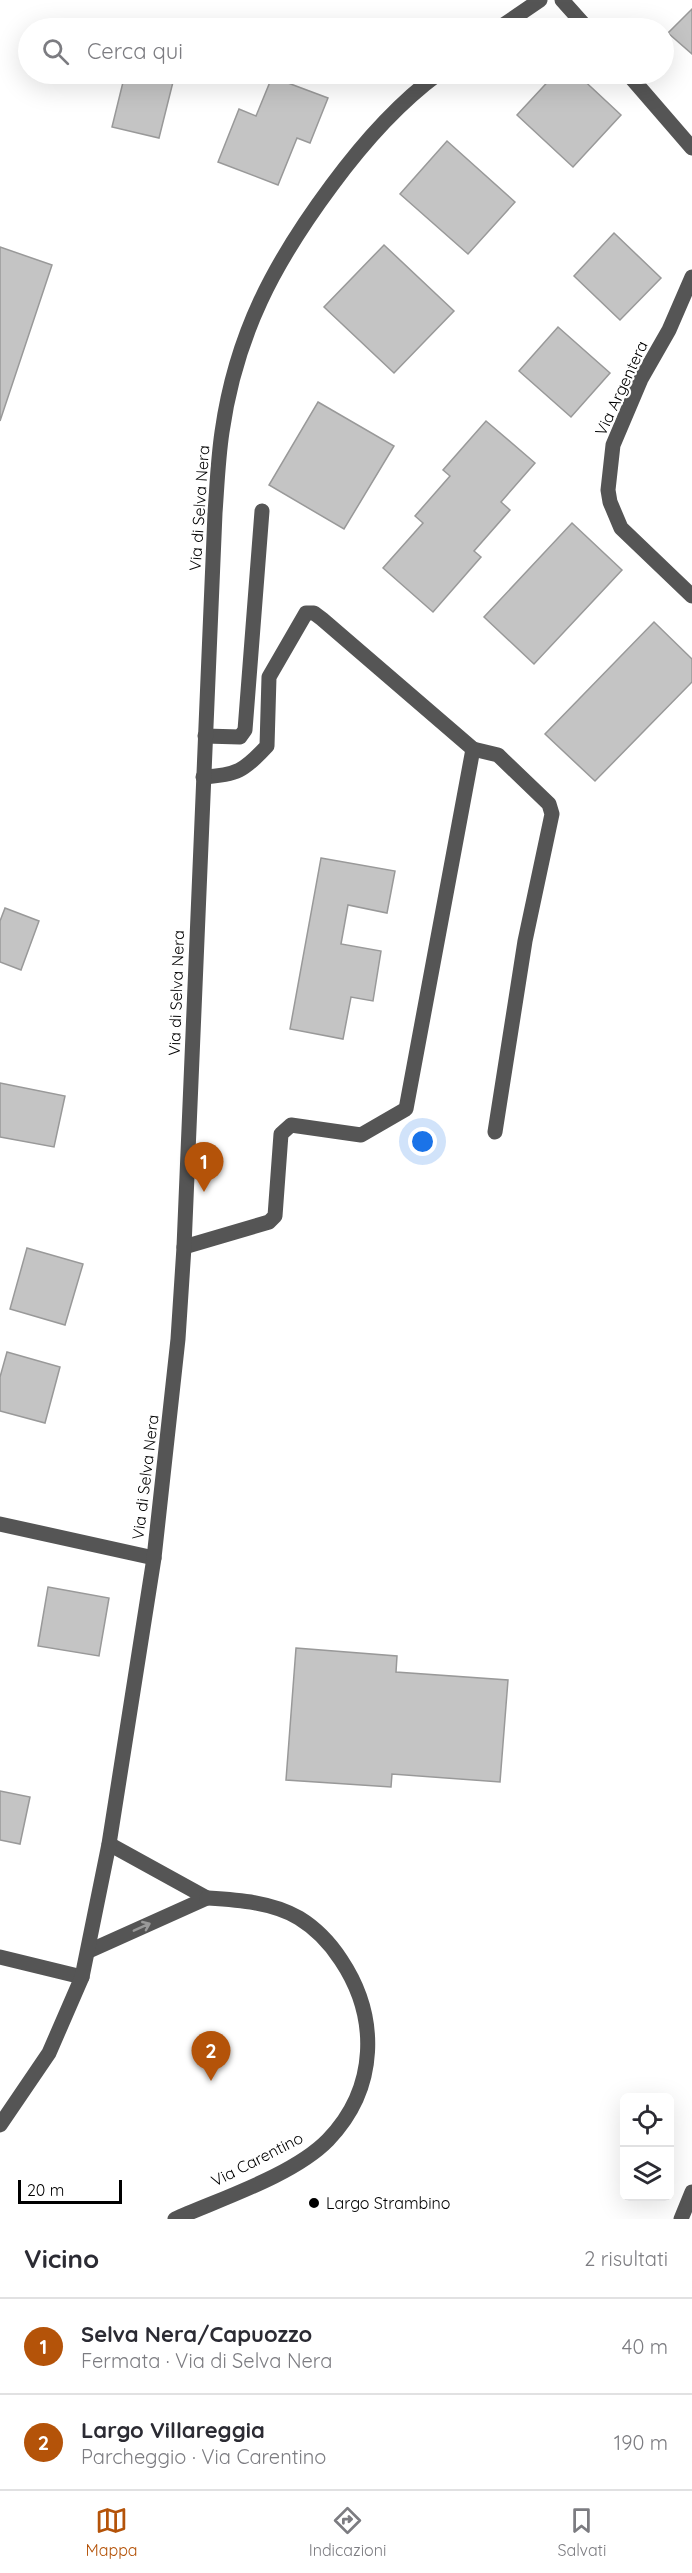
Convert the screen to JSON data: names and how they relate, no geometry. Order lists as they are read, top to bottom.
{
  "streets": {
    "street": ["Via Argentera", "Via di Selva Nera", "Via Carentino"]
  },
  "crossings": [
    ["Via di Selva Nera", "Via Carentino"]
  ],
  "places": ["Largo Strambino"],
  "scale_bar": "20 m",
  "page": {
    "search": "Cerca qui",
    "pins": ["1", "2"],
    "scale": "20 m",
    "heading": ["Vicino", "2 risultati"],
    "list": [
      {
        "mark": "1",
        "name": "Selva Nera/Capuozzo",
        "note": "Fermata · Via di Selva Nera",
        "value": "40 m"
      },
      {
        "mark": "2",
        "name": "Largo Villareggia",
        "note": "Parcheggio · Via Carentino",
        "value": "190 m"
      }
    ],
    "nav": ["Mappa", "Indicazioni", "Salvati"]
  }
}
